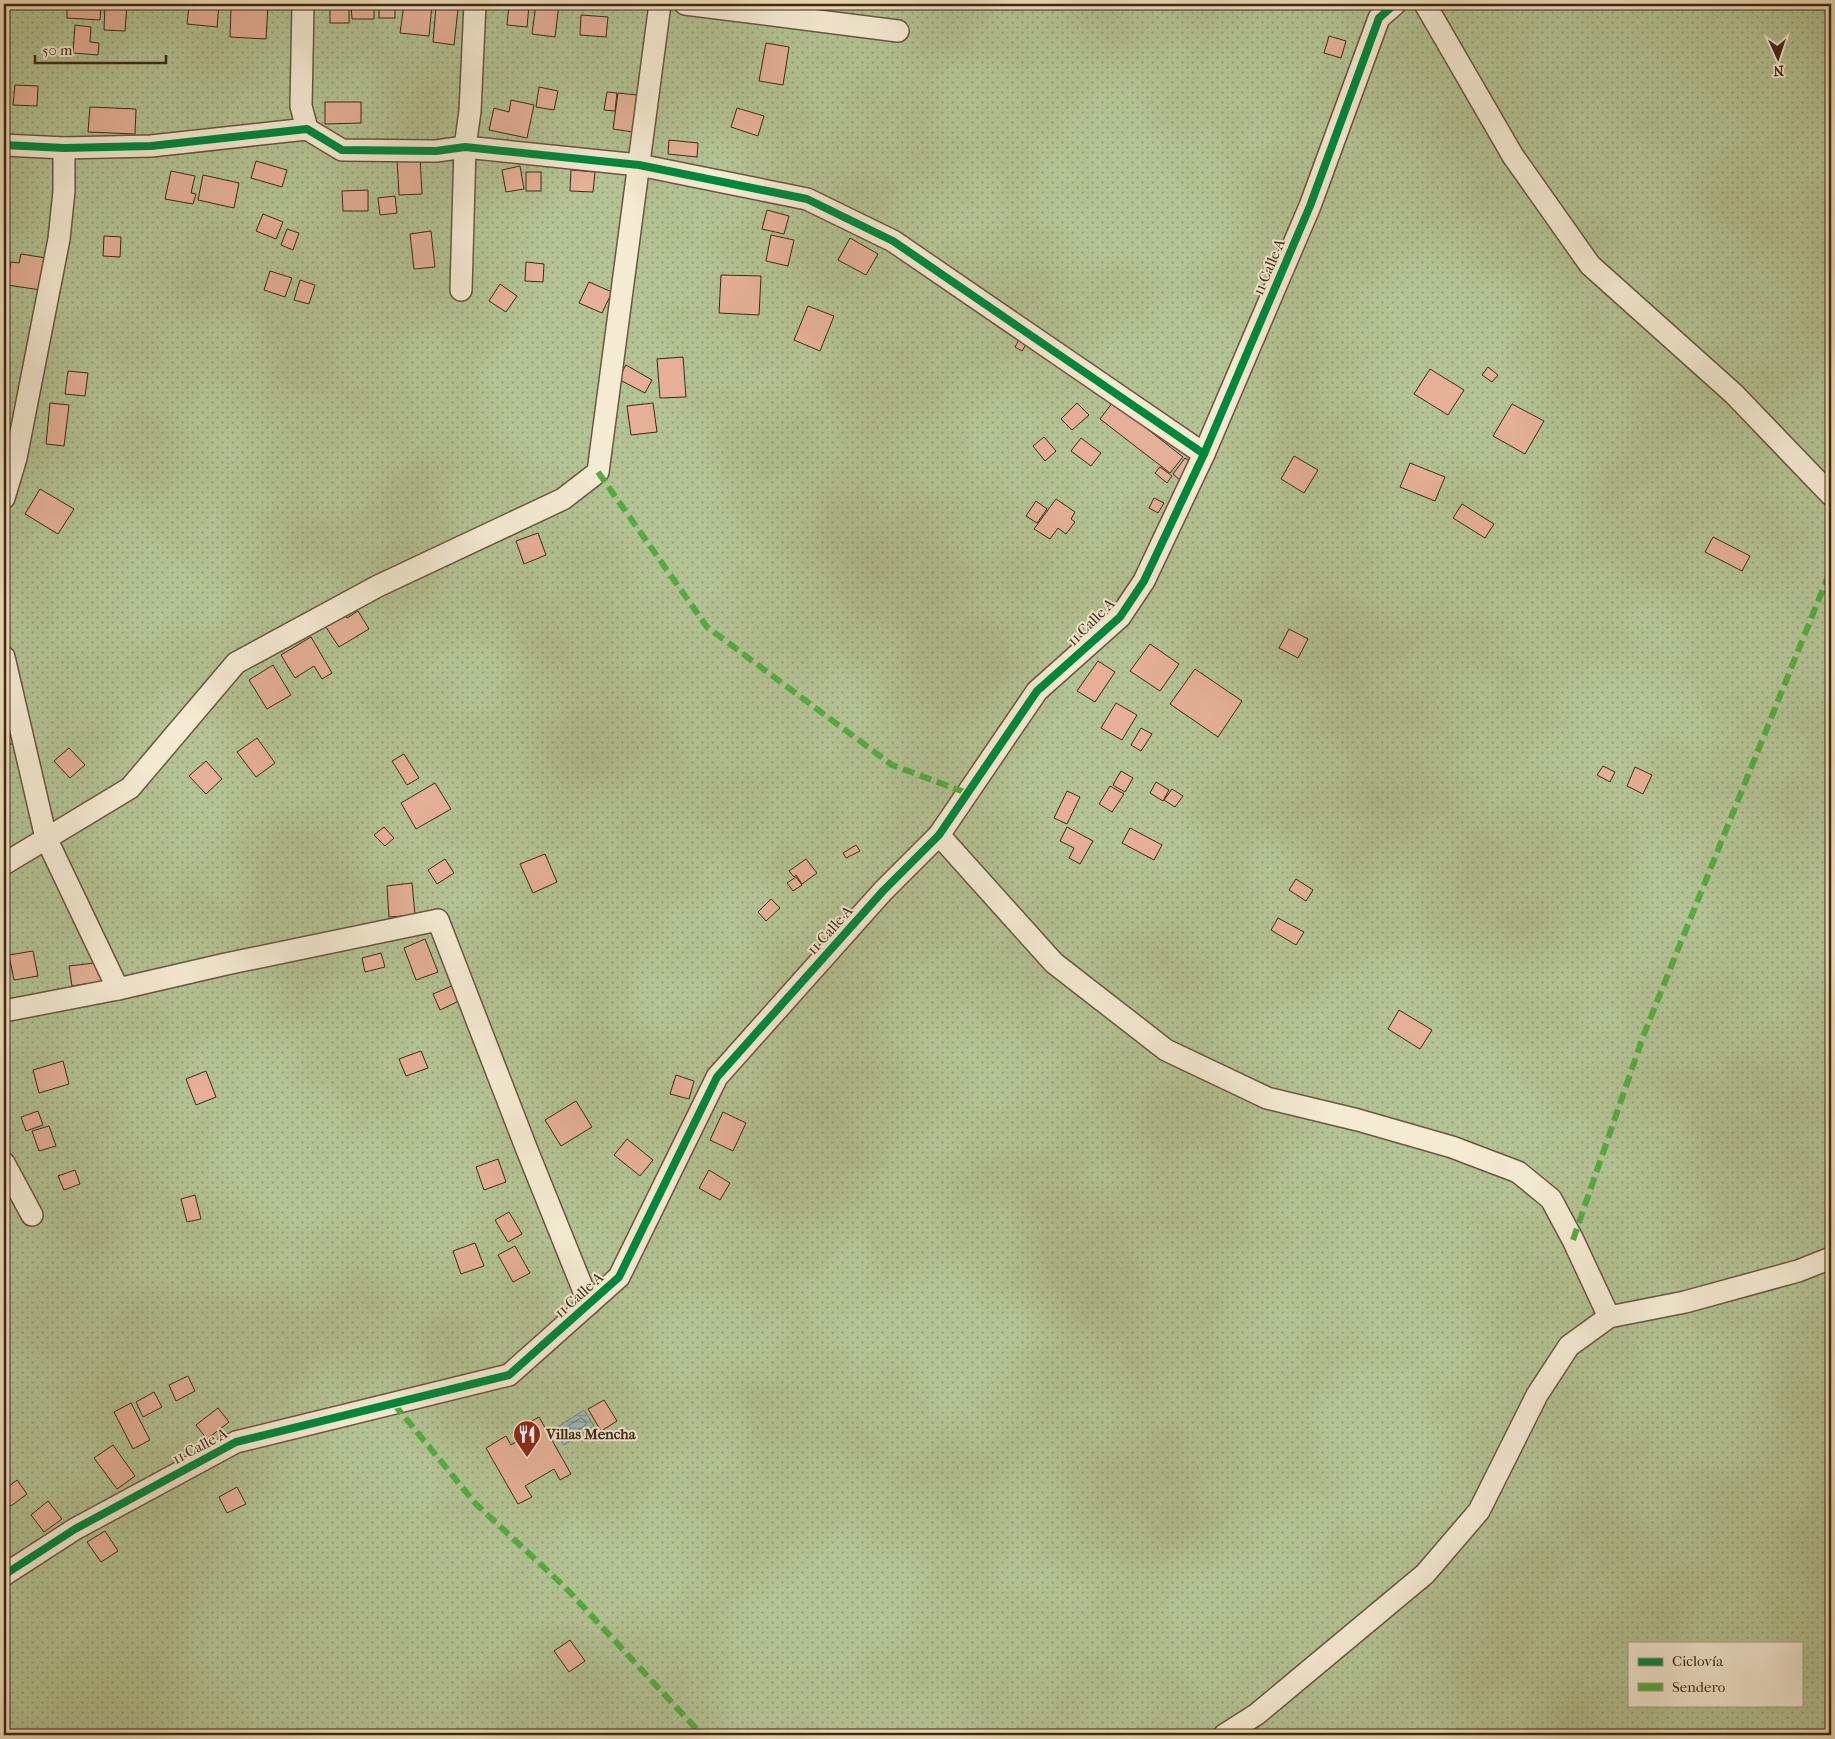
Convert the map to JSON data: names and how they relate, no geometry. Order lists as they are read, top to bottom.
{
  "streets": {
    "street": ["11 Calle A"]
  },
  "places": {
    "restaurant": ["Villas Mencha"]
  },
  "legend": ["Ciclovía", "Sendero"],
  "scale_bar": "50 m",
  "north": "bottom"
}
